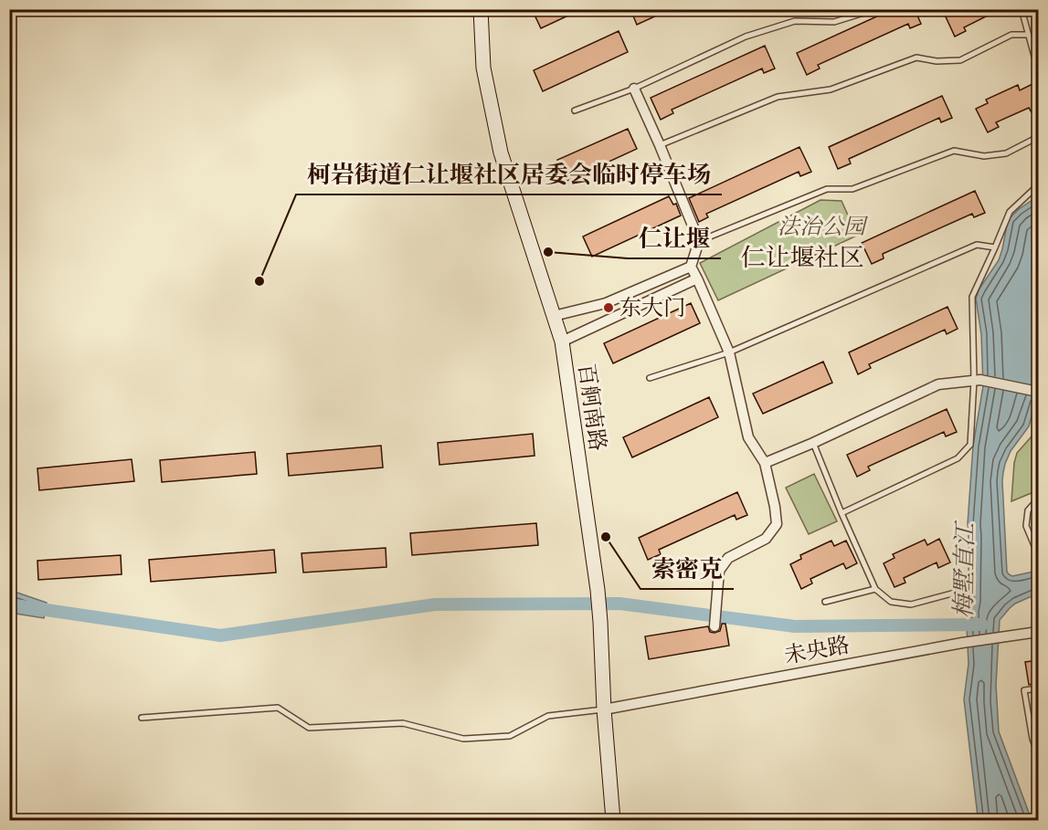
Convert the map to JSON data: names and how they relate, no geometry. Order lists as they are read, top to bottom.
{
  "streets": {
    "street": ["百舸南路", "未央路"]
  },
  "crossings": [
    ["百舸南路", "未央路"]
  ],
  "districts": ["仁让堰社区"],
  "water": ["梅墅直江"],
  "parks": ["法治公园"],
  "places": [
    "仁让堰",
    "柯岩街道仁让堰社区居委会临时停车场",
    "东大门",
    "索密克"
  ]
}
